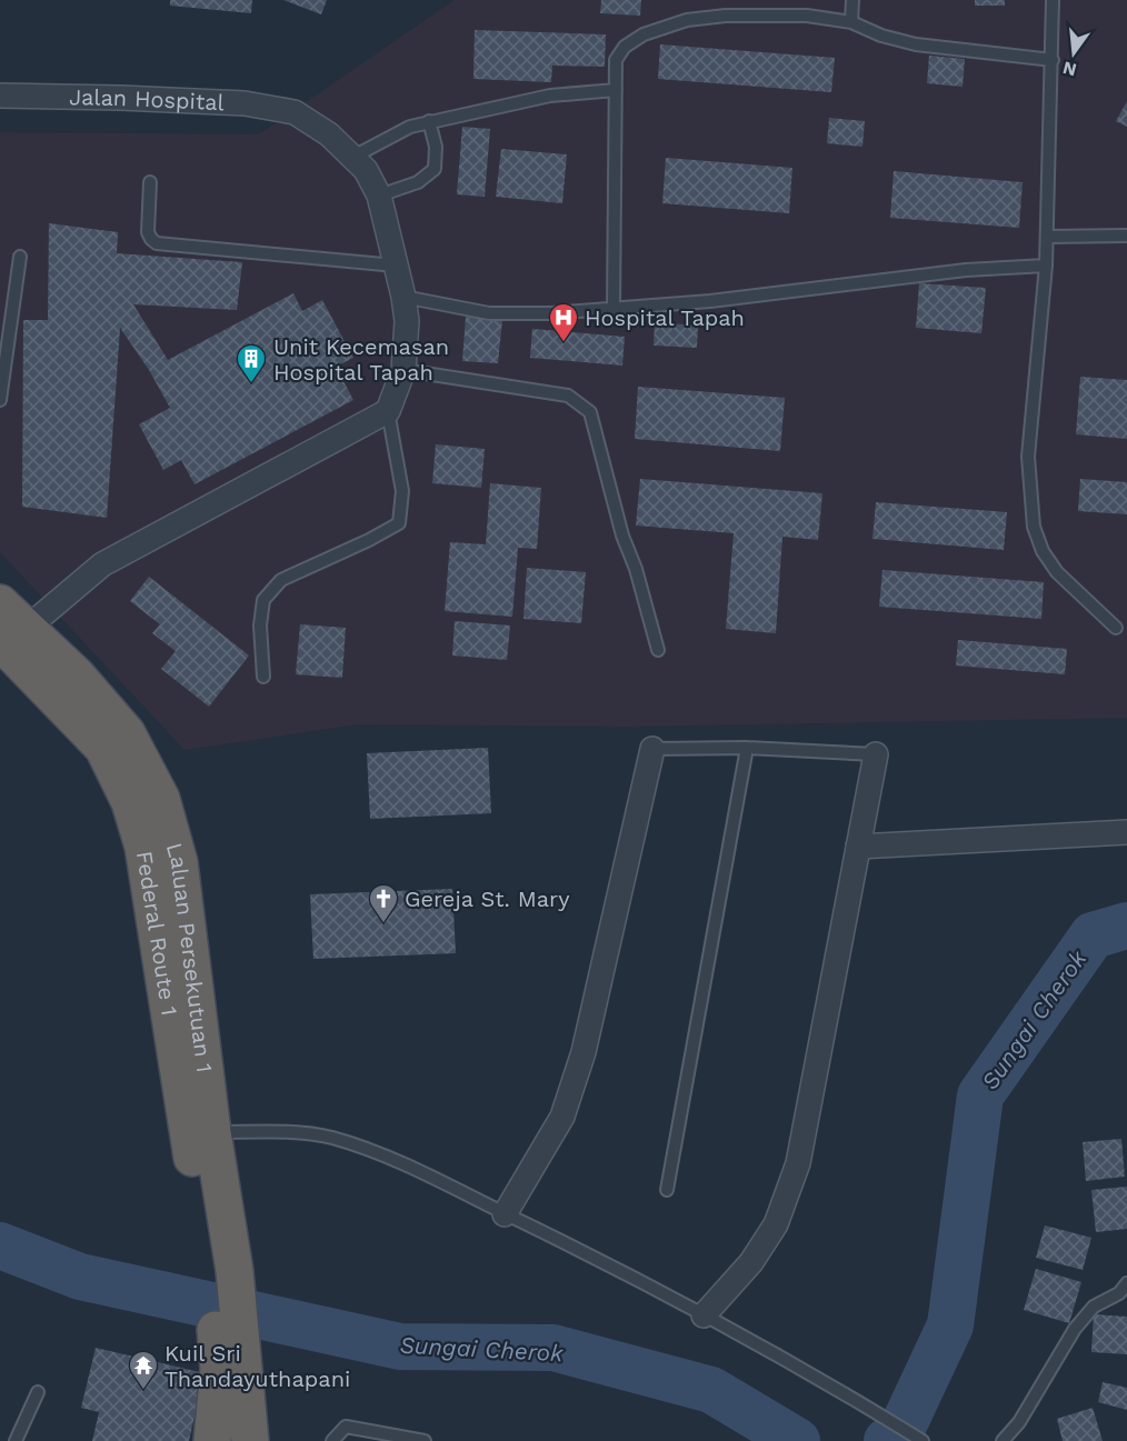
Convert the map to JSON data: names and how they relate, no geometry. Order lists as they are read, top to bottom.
{
  "streets": {
    "highway": ["Federal Route 1", "Laluan Persekutuan 1"],
    "street": ["Jalan Hospital"]
  },
  "crossings": [
    ["Federal Route 1", "Laluan Persekutuan 1"]
  ],
  "water": ["Sungai Cherok"],
  "places": {
    "hospital": ["Hospital Tapah"],
    "building": ["Unit Kecemasan Hospital Tapah"],
    "church": ["Gereja St. Mary"],
    "temple": ["Kuil Sri Thandayuthapani"]
  },
  "north": "bottom"
}
